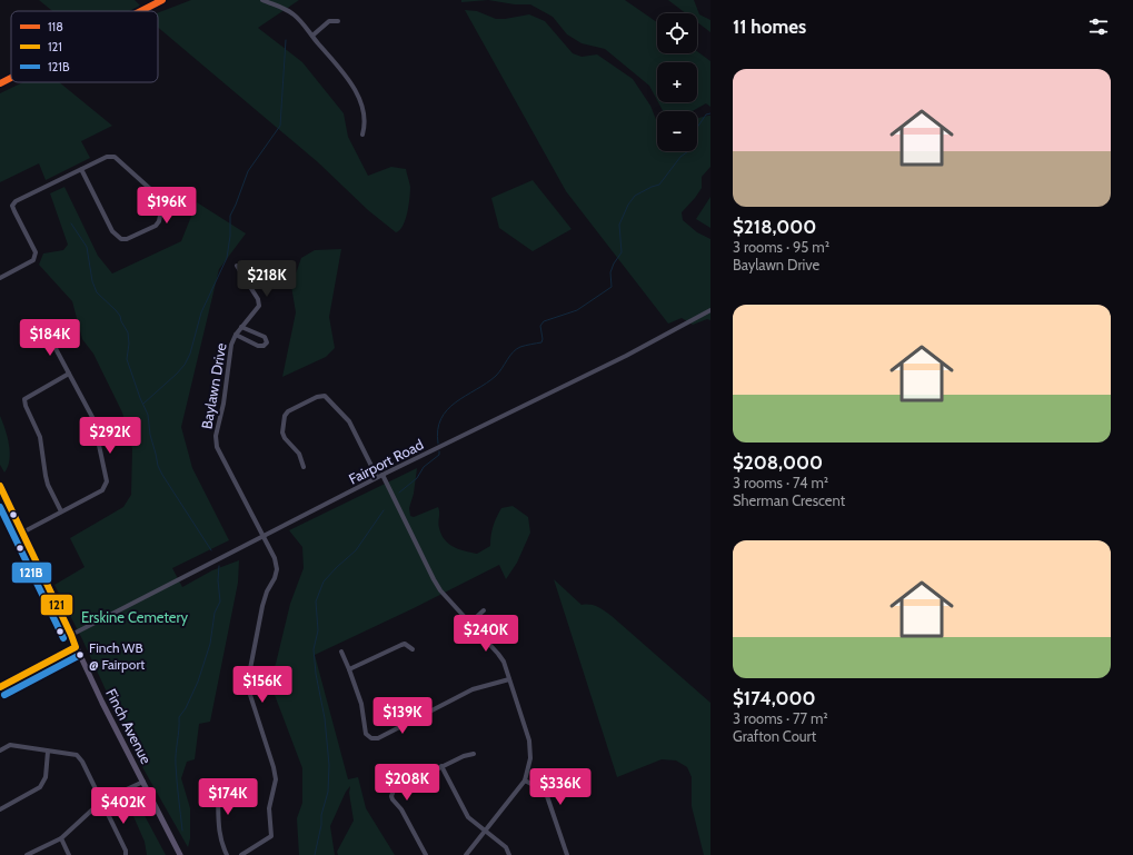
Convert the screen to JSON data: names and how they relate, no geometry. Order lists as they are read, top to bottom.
{
  "streets": {
    "main road": ["Finch Avenue"],
    "street": ["Baylawn Drive", "Fairport Road"]
  },
  "crossings": [
    ["Baylawn Drive", "Fairport Road"],
    ["Fairport Road", "Finch Avenue"]
  ],
  "parks": ["Erskine Cemetery"],
  "places": ["Finch WB @ Fairport"],
  "lines": ["transit line 118", "transit line 121", "transit line 121B"],
  "legend": ["118", "121", "121B"],
  "page": {
    "heading": "11 homes",
    "map_buttons": ["+", "−"],
    "list": [
      {
        "name": "$218,000",
        "note": "3 rooms · 95 m² · Baylawn Drive"
      },
      {
        "name": "$208,000",
        "note": "3 rooms · 74 m² · Sherman Crescent"
      },
      {
        "name": "$174,000",
        "note": "3 rooms · 77 m² · Grafton Court"
      }
    ],
    "price": [
      "$196K",
      "$218K",
      "$184K",
      "$292K",
      "$240K",
      "$156K",
      "$139K",
      "$208K",
      "$336K",
      "$174K",
      "$402K"
    ]
  }
}
